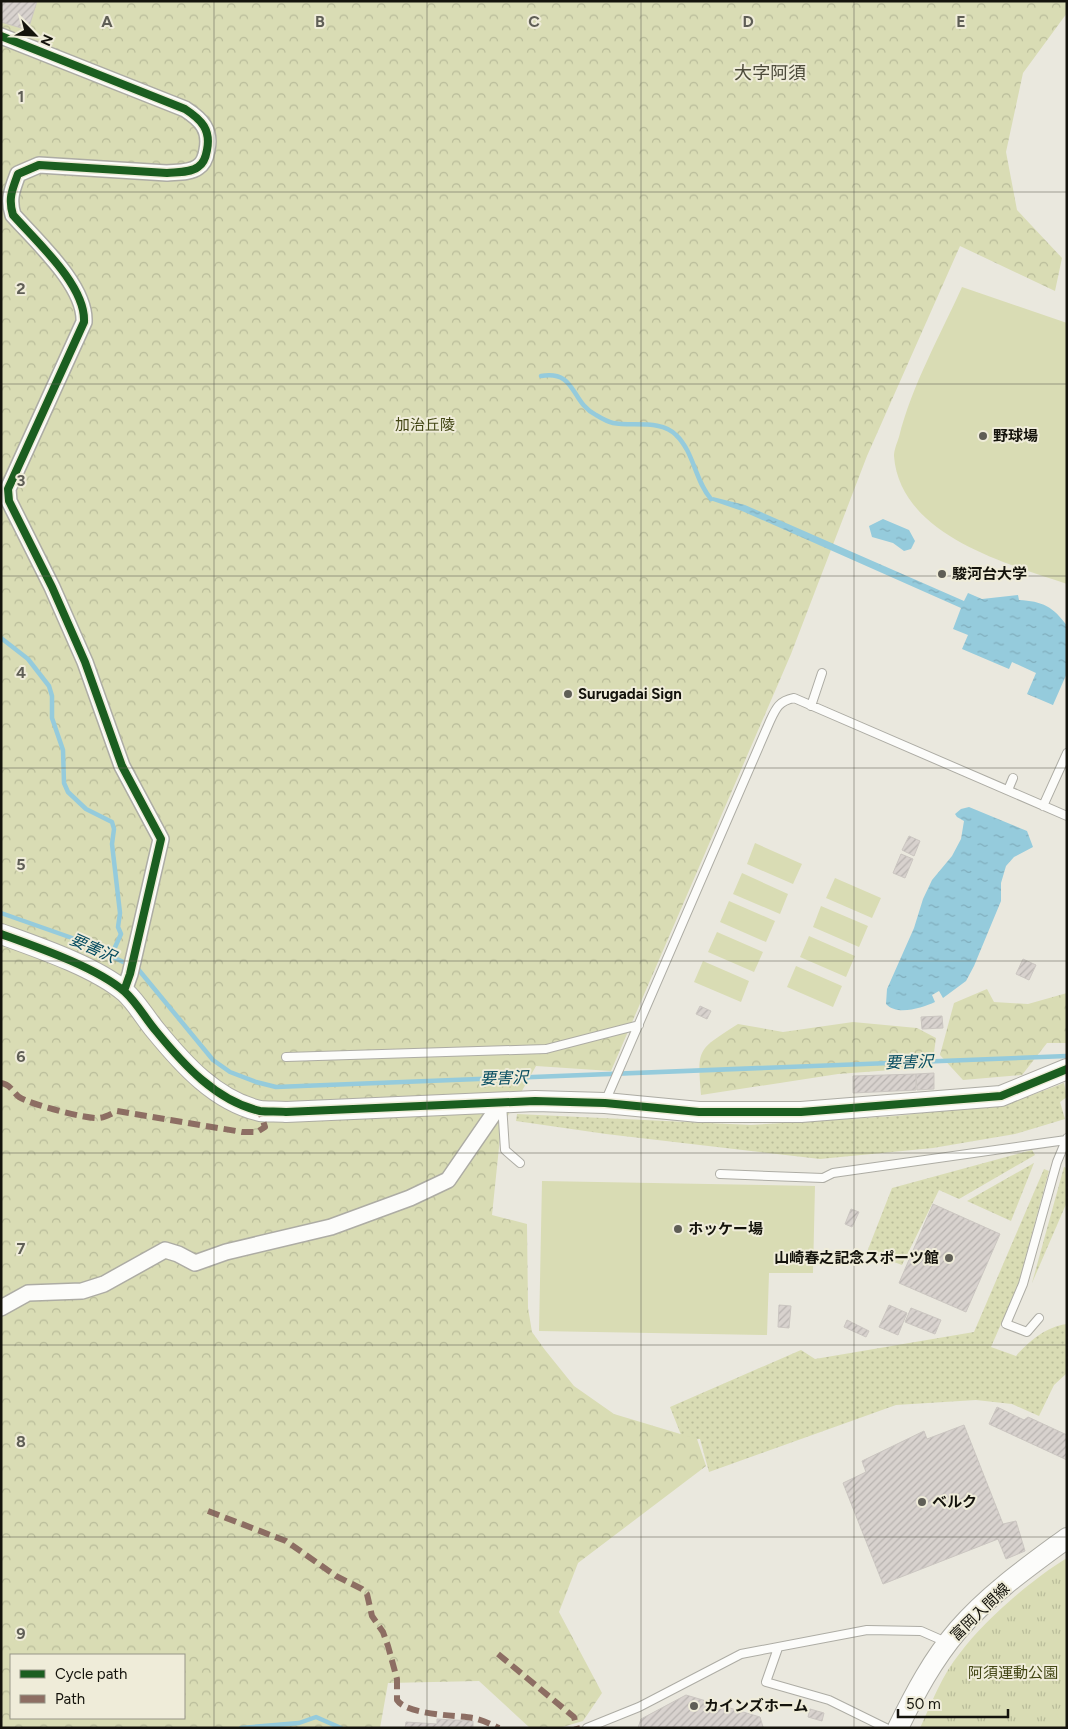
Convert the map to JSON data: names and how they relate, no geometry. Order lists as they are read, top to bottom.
{
  "streets": {
    "street": ["富岡入間線"]
  },
  "districts": ["大字阿須"],
  "water": ["要害沢"],
  "parks": ["加治丘陵", "阿須運動公園"],
  "places": [
    "野球場",
    "駿河台大学",
    "Surugadai Sign",
    "ホッケー場",
    "山崎春之記念スポーツ館",
    "ベルク",
    "カインズホーム"
  ],
  "legend": ["Cycle path", "Path"],
  "scale_bar": "50 m",
  "north": "bottom right",
  "grid": {
    "columns": [
      "A",
      "B",
      "C",
      "D",
      "E"
    ],
    "rows": [
      "1",
      "2",
      "3",
      "4",
      "5",
      "6",
      "7",
      "8",
      "9"
    ]
  }
}
